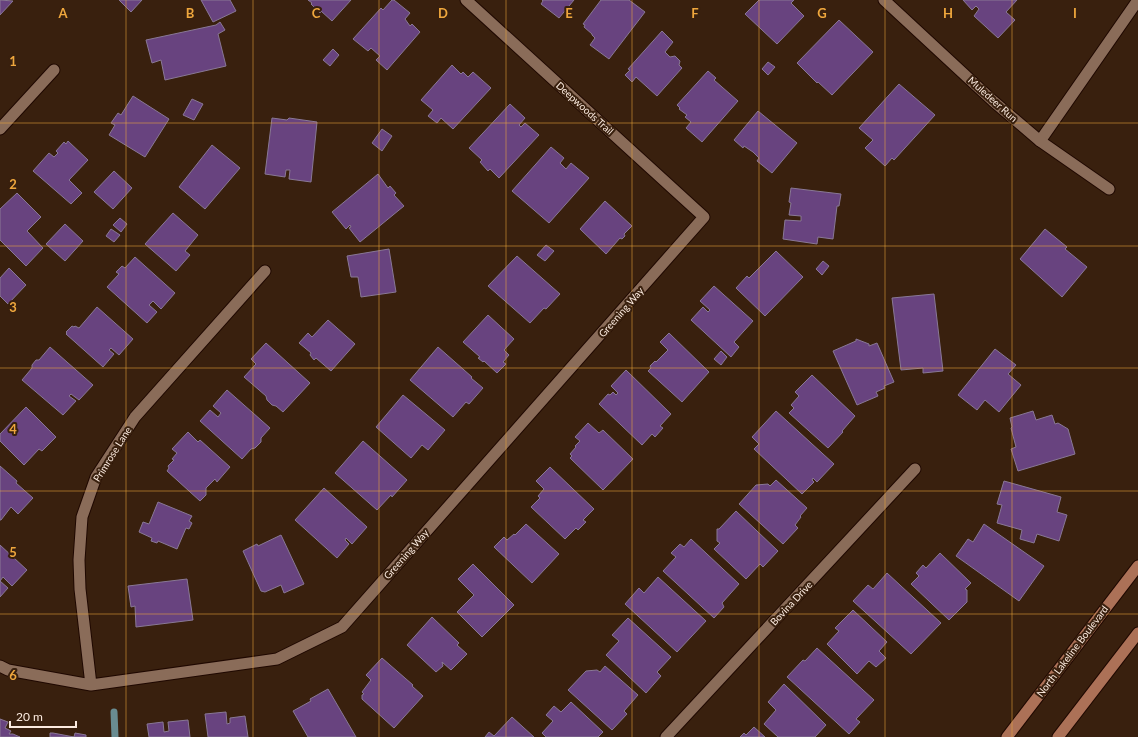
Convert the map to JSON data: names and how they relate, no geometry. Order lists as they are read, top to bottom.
{
  "streets": {
    "main road": ["North Lakeline Boulevard"],
    "street": [
      "Muledeer Run",
      "Deepwoods Trail",
      "Greening Way",
      "Primrose Lane",
      "Bovina Drive"
    ]
  },
  "crossings": [
    ["Deepwoods Trail", "Greening Way"],
    ["Greening Way", "Primrose Lane"]
  ],
  "scale_bar": "20 m",
  "grid": {
    "columns": [
      "A",
      "B",
      "C",
      "D",
      "E",
      "F",
      "G",
      "H",
      "I"
    ],
    "rows": [
      "1",
      "2",
      "3",
      "4",
      "5",
      "6"
    ]
  }
}
